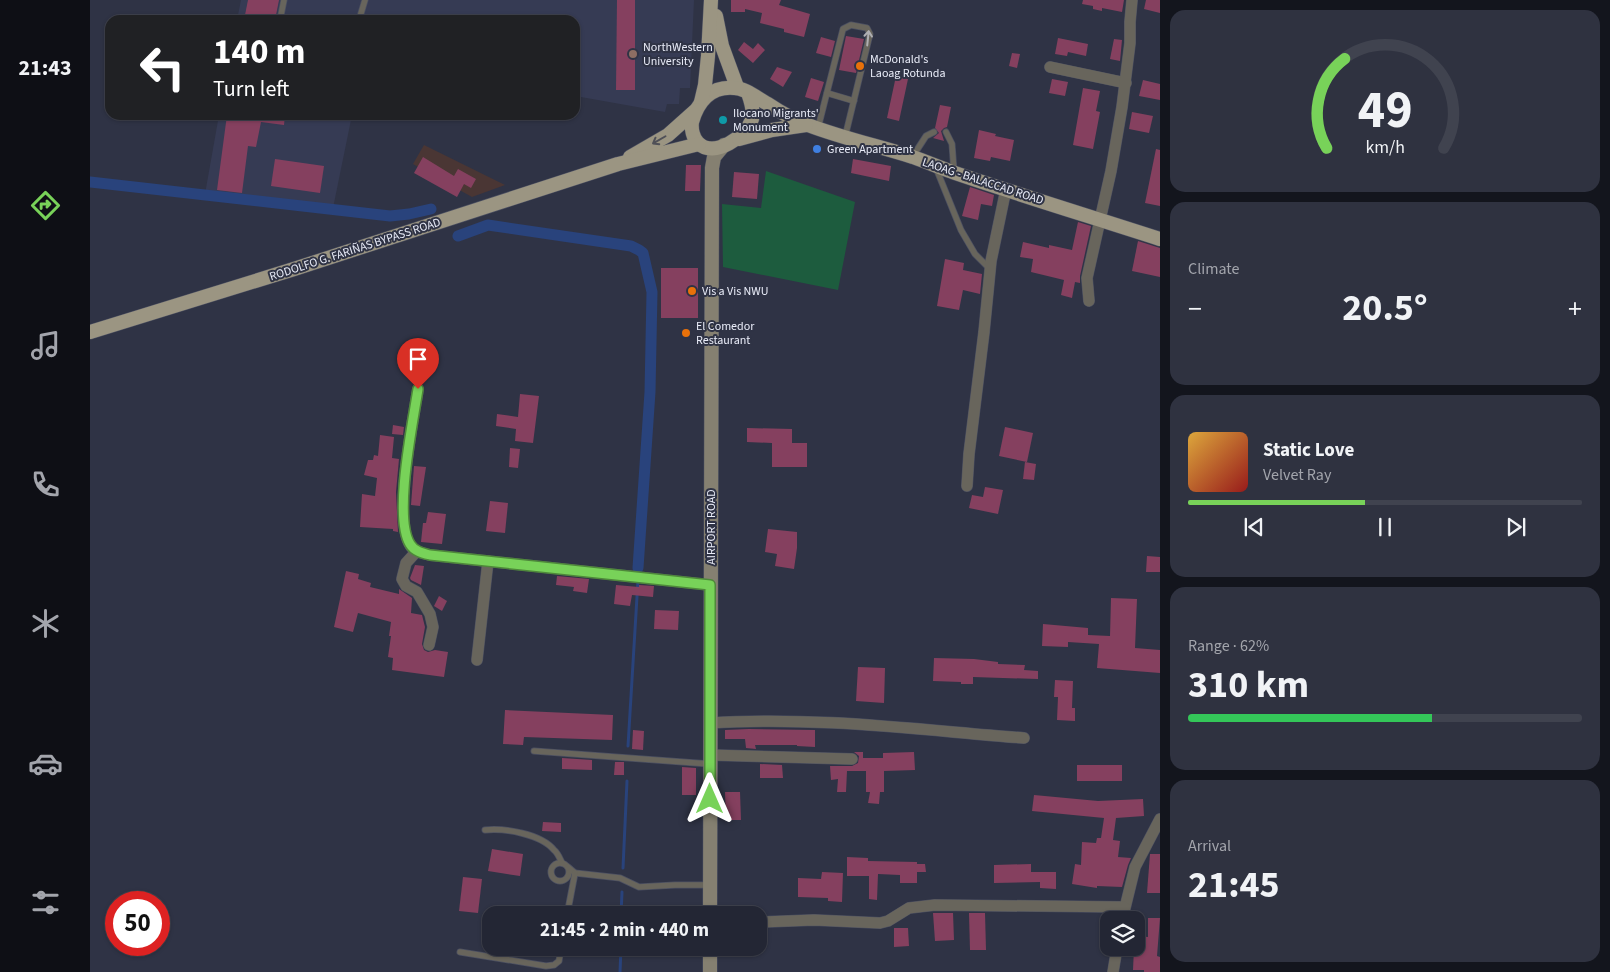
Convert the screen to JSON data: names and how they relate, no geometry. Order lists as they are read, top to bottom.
{
  "streets": {
    "main road": ["LAOAG - BALACCAD ROAD", "RODOLFO G. FARIÑAS BYPASS ROAD", "AIRPORT ROAD"]
  },
  "crossings": [
    ["LAOAG - BALACCAD ROAD", "RODOLFO G. FARIÑAS BYPASS ROAD"]
  ],
  "places": [
    "NorthWestern University",
    "McDonald's Laoag Rotunda",
    "Ilocano Migrants' Monument",
    "Green Apartment",
    "Vis a Vis NWU",
    "El Comedor Restaurant"
  ],
  "page": {
    "tabs": "21:43",
    "turn": ["140 m", "Turn left"],
    "tile": [
      "Climate",
      ["Range · 62%", "310 km"],
      ["Arrival", "21:45"]
    ],
    "heat": ["−", "20.5°", "+"],
    "song": ["Static Love", "Velvet Ray"],
    "limit": "50",
    "trip": "21:45 · 2 min · 440 m",
    "gauge": ["49", "km/h"]
  }
}
